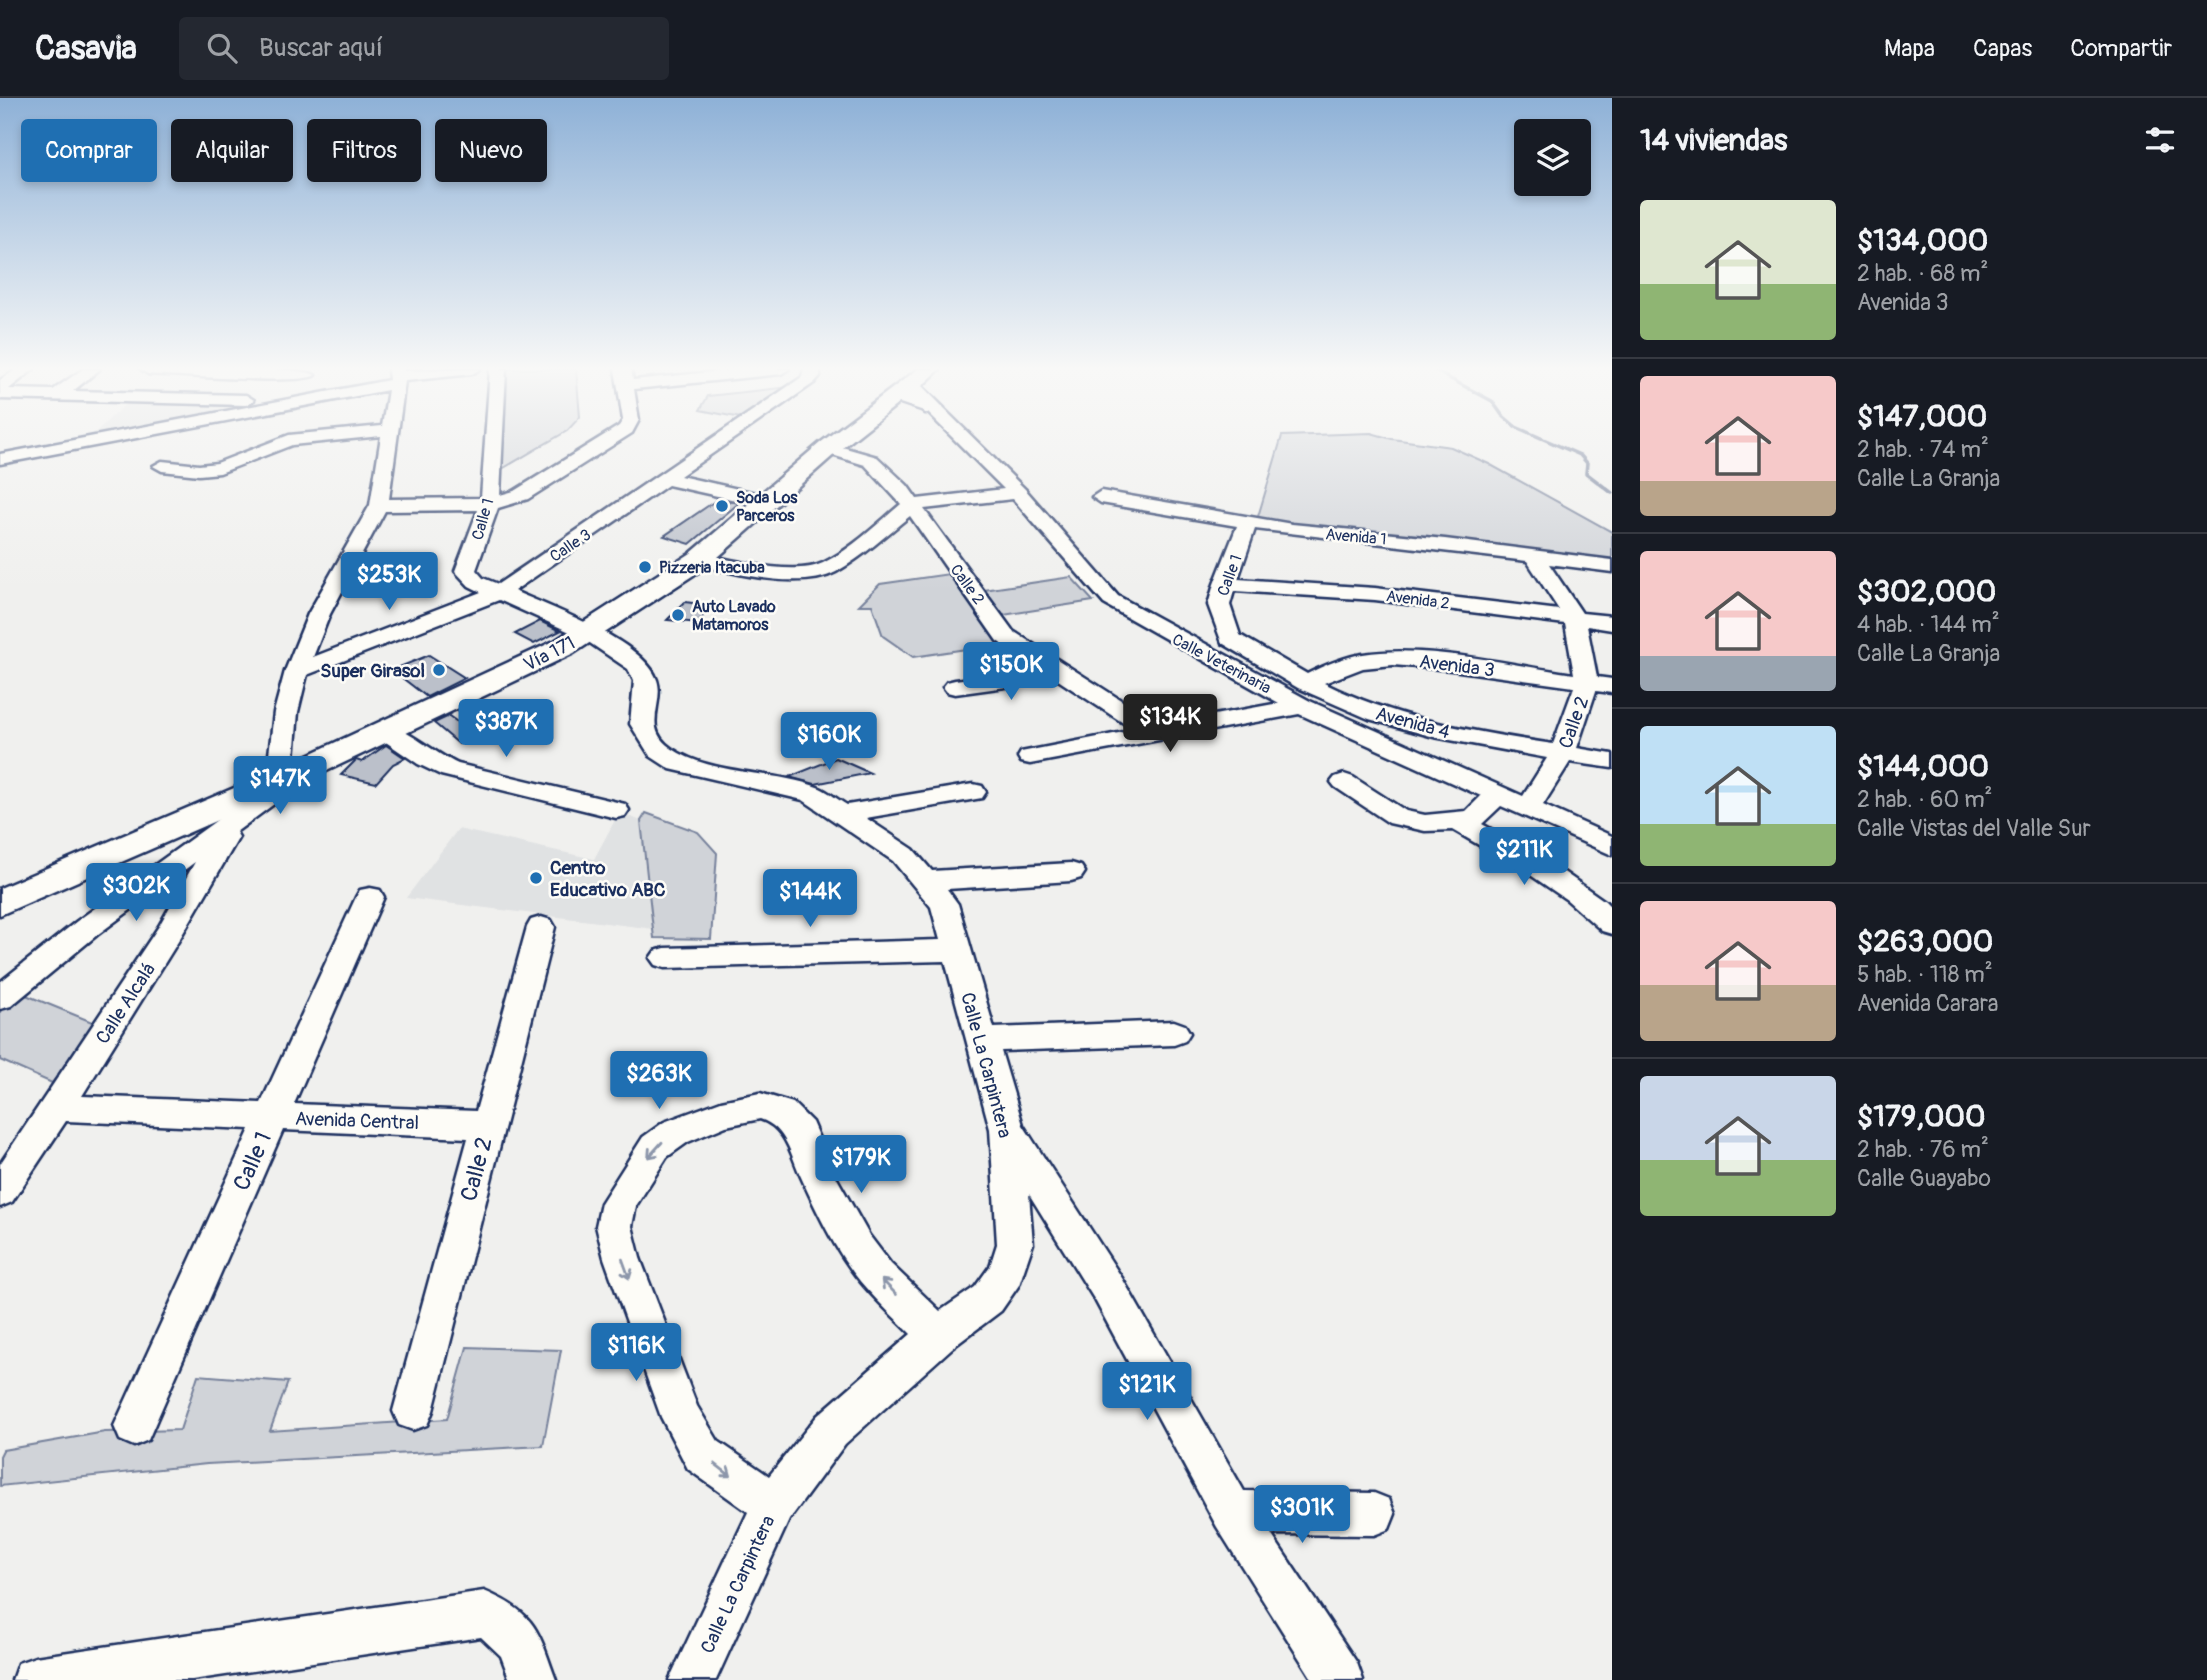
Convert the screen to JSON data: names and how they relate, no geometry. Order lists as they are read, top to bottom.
{
  "streets": {
    "main road": ["Vía 171"],
    "street": [
      "Calle 1",
      "Avenida 1",
      "Calle 3",
      "Calle 2",
      "Avenida 2",
      "Calle Veterinaria",
      "Avenida 3",
      "Avenida 4",
      "Calle Alcalá",
      "Calle La Carpintera",
      "Avenida Central"
    ]
  },
  "crossings": [
    ["Calle 1", "Avenida 1"],
    ["Calle 1", "Calle 3"],
    ["Calle 1", "Avenida 2"],
    ["Calle 1", "Vía 171"],
    ["Calle 1", "Avenida 4"],
    ["Calle 1", "Calle La Carpintera"],
    ["Calle 1", "Avenida Central"],
    ["Avenida 1", "Calle 2"],
    ["Calle 2", "Avenida 2"],
    ["Calle 2", "Vía 171"],
    ["Calle 2", "Calle Veterinaria"],
    ["Calle 2", "Avenida 3"],
    ["Calle 2", "Avenida 4"],
    ["Calle 2", "Avenida Central"],
    ["Vía 171", "Calle La Carpintera"],
    ["Calle Veterinaria", "Avenida 3"],
    ["Calle Veterinaria", "Avenida 4"],
    ["Avenida 3", "Avenida 4"],
    ["Calle Alcalá", "Avenida Central"]
  ],
  "places": [
    "Soda Los Parceros",
    "Pizzeria Itacuba",
    "Auto Lavado Matamoros",
    "Super Girasol",
    "Centro Educativo ABC"
  ],
  "page": {
    "header": "Casavia",
    "search": "Buscar aquí",
    "nav": ["Mapa", "Capas", "Compartir"],
    "heading": "14 viviendas",
    "chip": [
      "Comprar",
      "Alquilar",
      "Filtros",
      "Nuevo"
    ],
    "list": [
      {
        "name": "$134,000",
        "note": "2 hab. · 68 m² · Avenida 3"
      },
      {
        "name": "$147,000",
        "note": "2 hab. · 74 m² · Calle La Granja"
      },
      {
        "name": "$302,000",
        "note": "4 hab. · 144 m² · Calle La Granja"
      },
      {
        "name": "$144,000",
        "note": "2 hab. · 60 m² · Calle Vistas del Valle Sur"
      },
      {
        "name": "$263,000",
        "note": "5 hab. · 118 m² · Avenida Carara"
      },
      {
        "name": "$179,000",
        "note": "2 hab. · 76 m² · Calle Guayabo"
      }
    ],
    "price": [
      "$253K",
      "$150K",
      "$134K",
      "$387K",
      "$160K",
      "$147K",
      "$211K",
      "$302K",
      "$144K",
      "$263K",
      "$179K",
      "$116K",
      "$121K",
      "$301K"
    ]
  }
}
